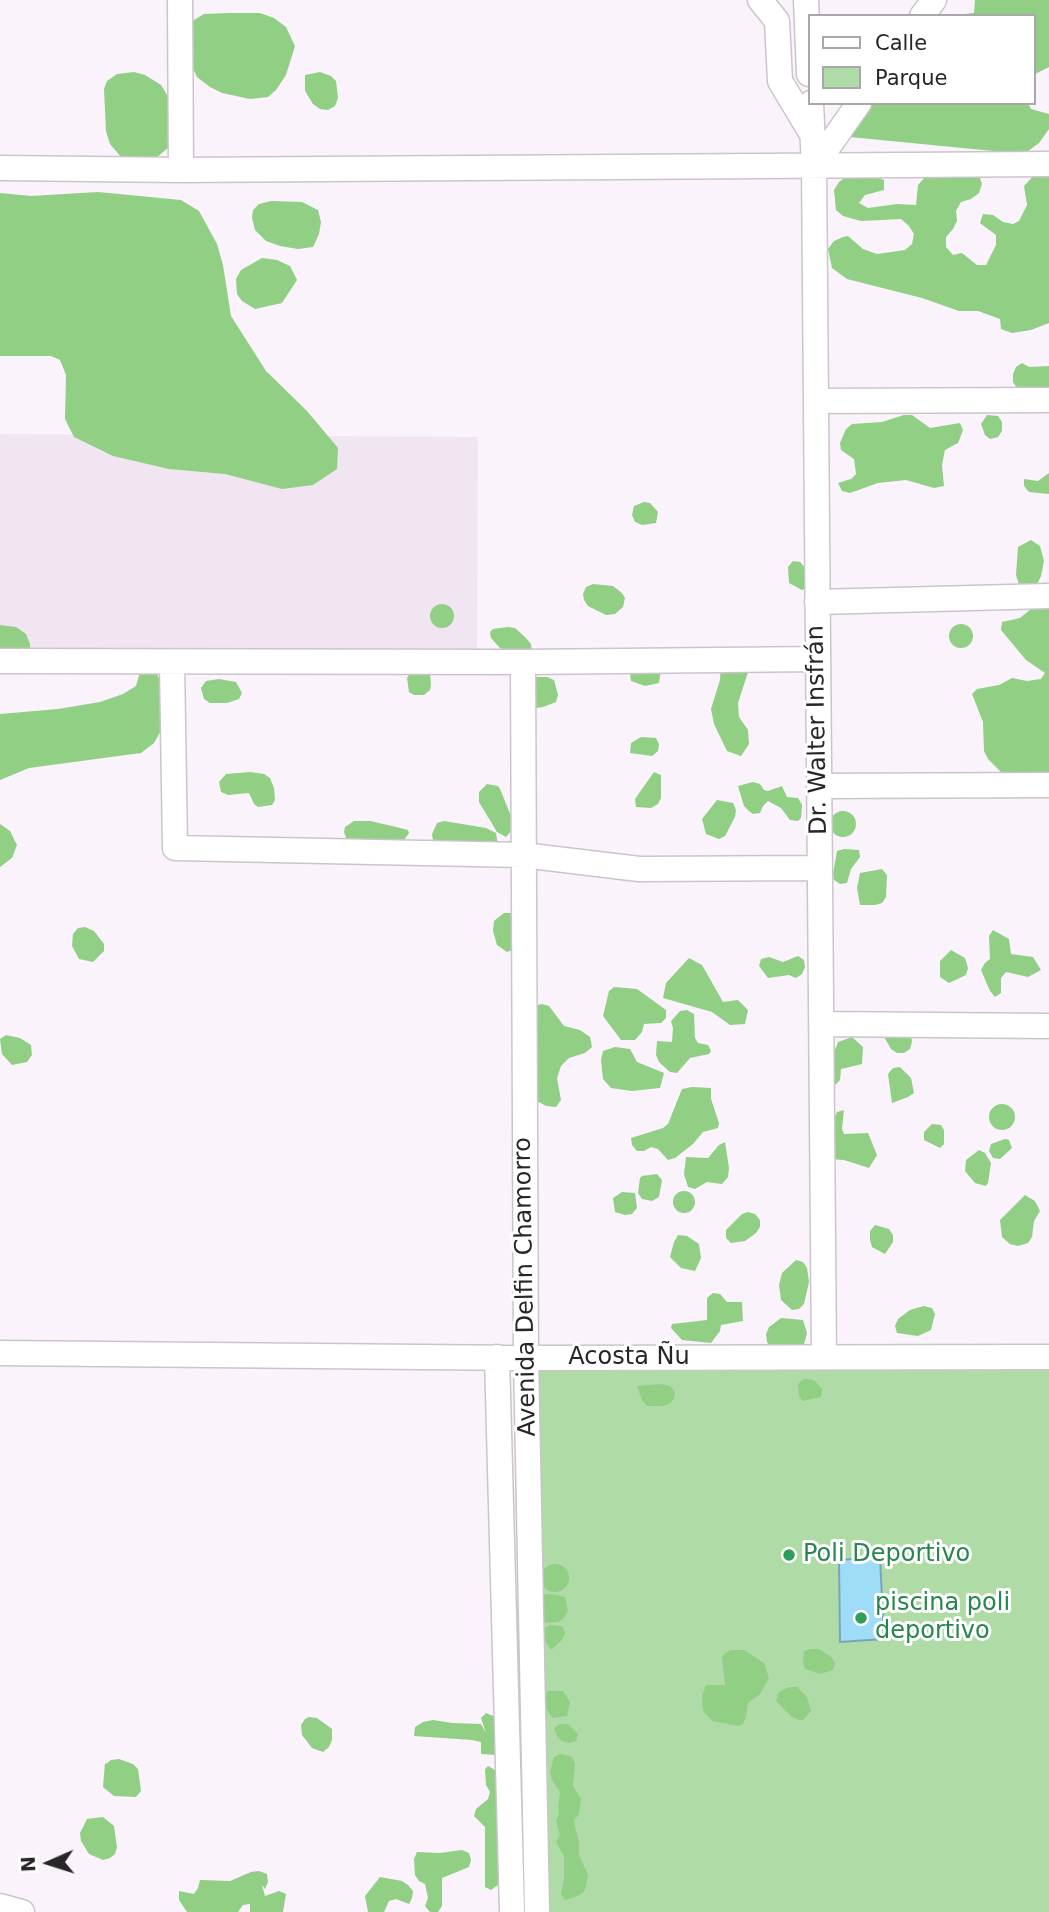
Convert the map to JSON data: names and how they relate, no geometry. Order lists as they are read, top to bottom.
{
  "streets": {
    "street": ["Dr. Walter Insfrán", "Avenida Delfin Chamorro", "Acosta Ñu"]
  },
  "crossings": [
    ["Dr. Walter Insfrán", "Acosta Ñu"],
    ["Avenida Delfin Chamorro", "Acosta Ñu"]
  ],
  "places": ["Poli Deportivo", "piscina poli deportivo"],
  "legend": ["Calle", "Parque"],
  "north": "left"
}
